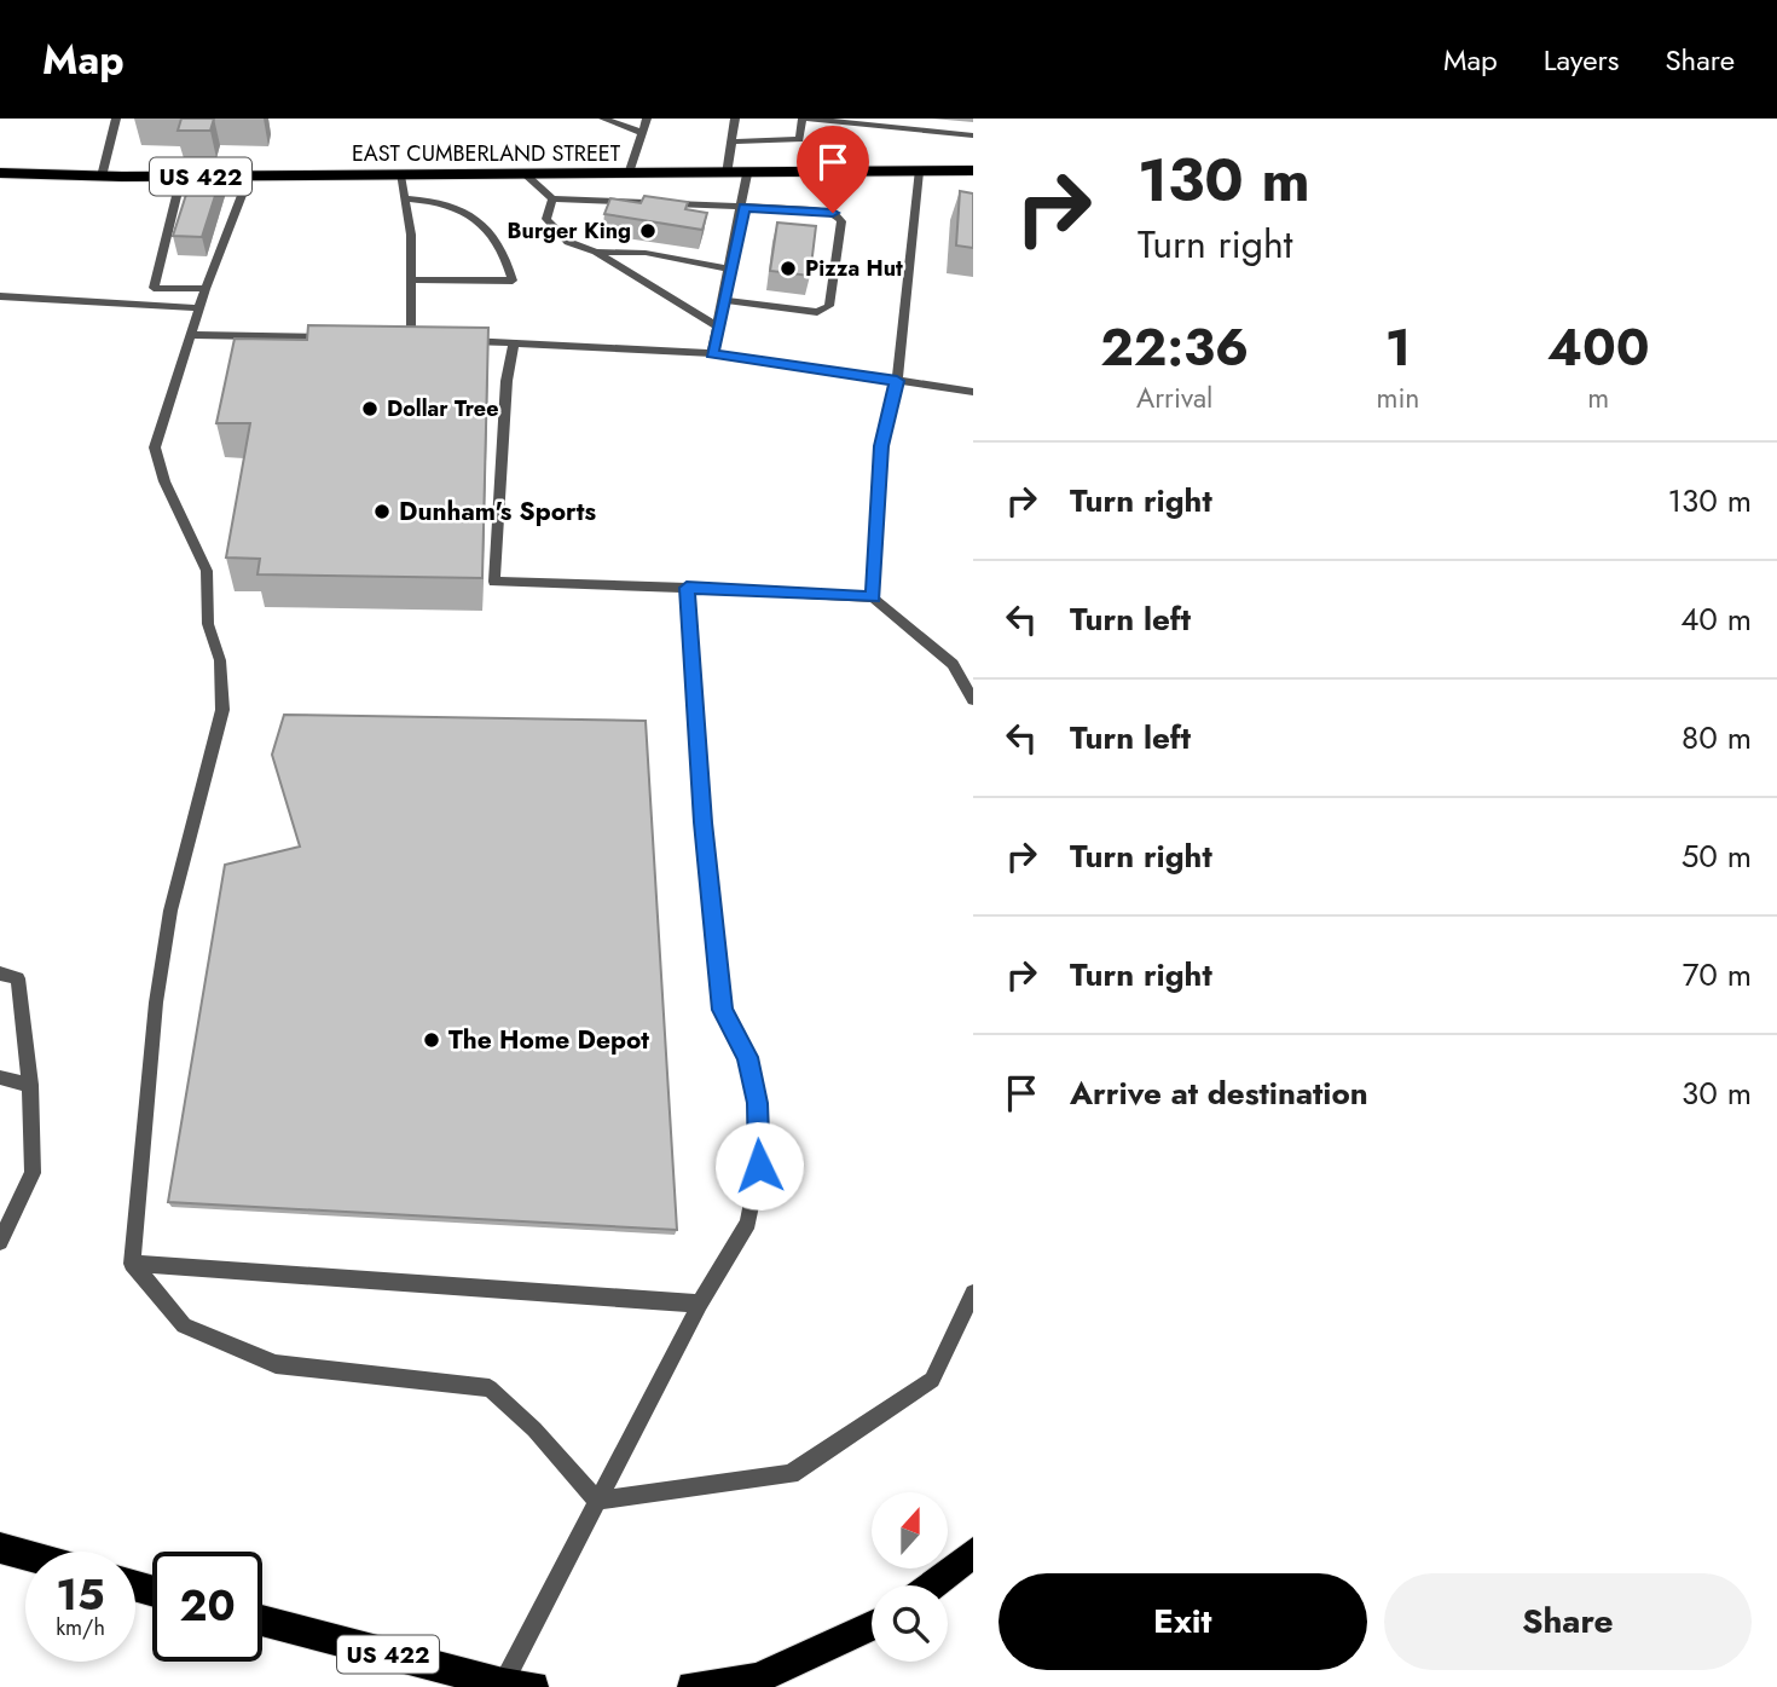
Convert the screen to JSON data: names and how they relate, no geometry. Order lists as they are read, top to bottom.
{
  "streets": {
    "highway": ["EAST CUMBERLAND STREET", "US 422"]
  },
  "places": [
    "Burger King",
    "Pizza Hut",
    "Dollar Tree",
    "Dunham's Sports",
    "The Home Depot"
  ],
  "north": "top",
  "page": {
    "header": "Map",
    "nav": ["Map", "Layers", "Share"],
    "turn": ["130 m", "Turn right"],
    "eta": [
      "22:36",
      "Arrival",
      "1",
      "min",
      "400",
      "m"
    ],
    "list": [
      {
        "name": "Turn right",
        "value": "130 m"
      },
      {
        "name": "Turn left",
        "value": "40 m"
      },
      {
        "name": "Turn left",
        "value": "80 m"
      },
      {
        "name": "Turn right",
        "value": "50 m"
      },
      {
        "name": "Turn right",
        "value": "70 m"
      },
      {
        "name": "Arrive at destination",
        "value": "30 m"
      }
    ],
    "speed": "15 km/h",
    "limit": "20",
    "buttons": ["Exit", "Share"]
  }
}
